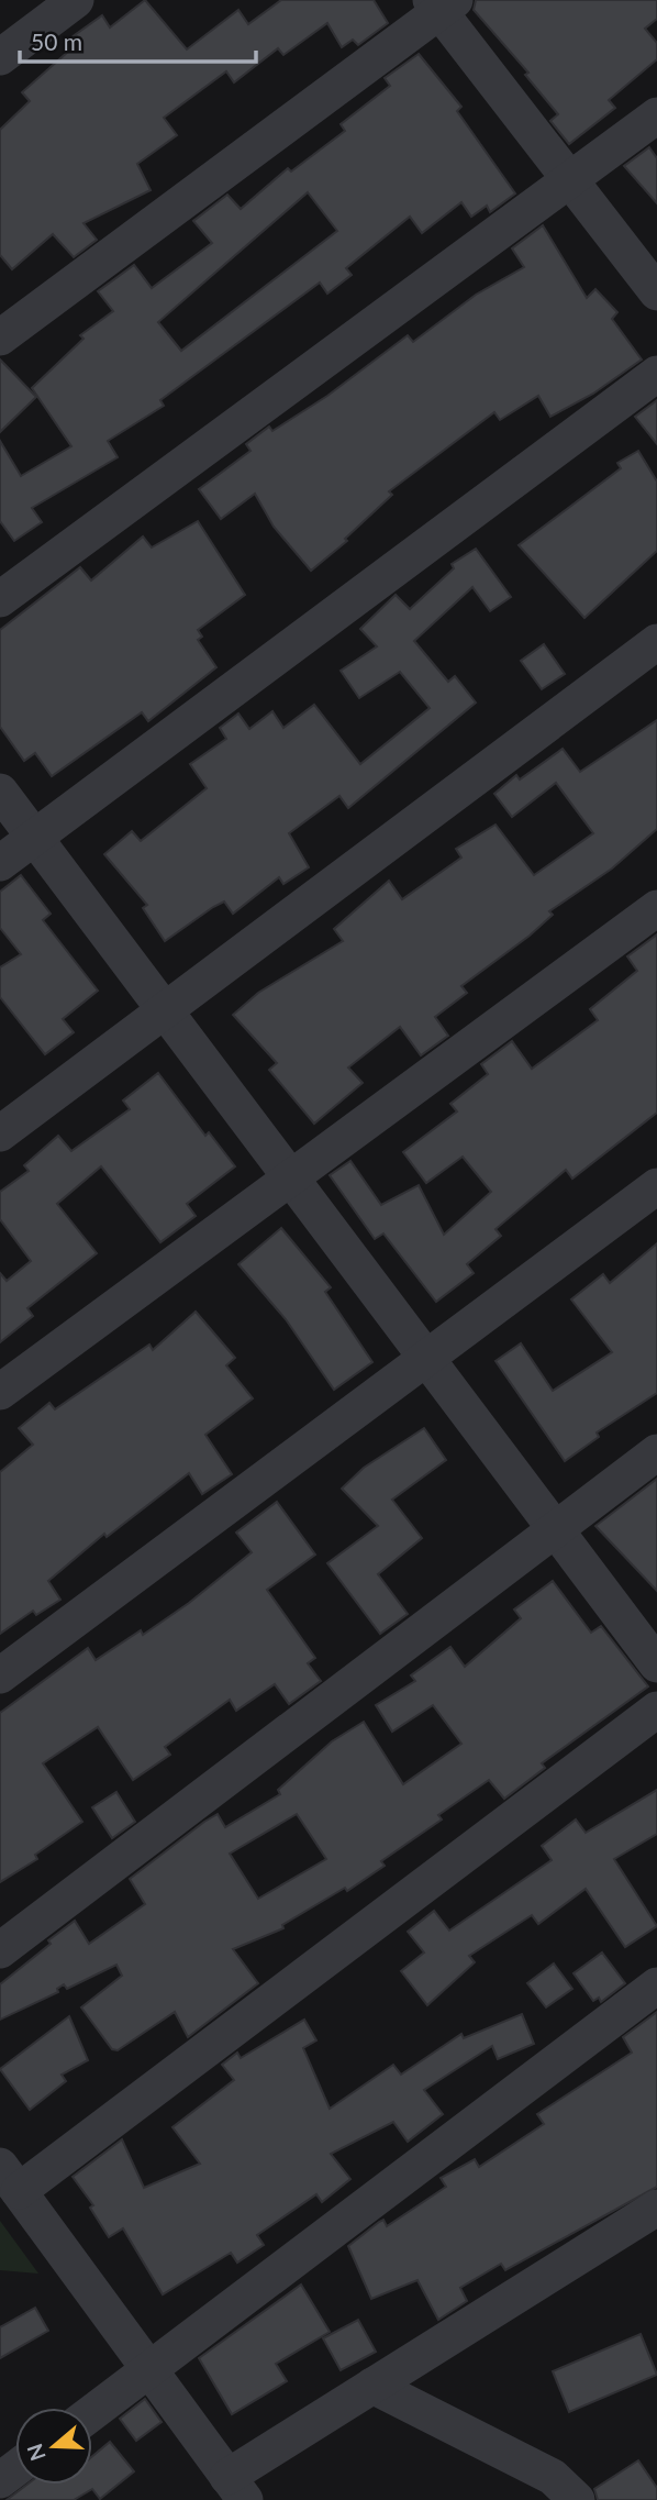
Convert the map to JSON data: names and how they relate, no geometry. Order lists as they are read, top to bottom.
{
  "scale_bar": "50 m",
  "north": "left"
}
